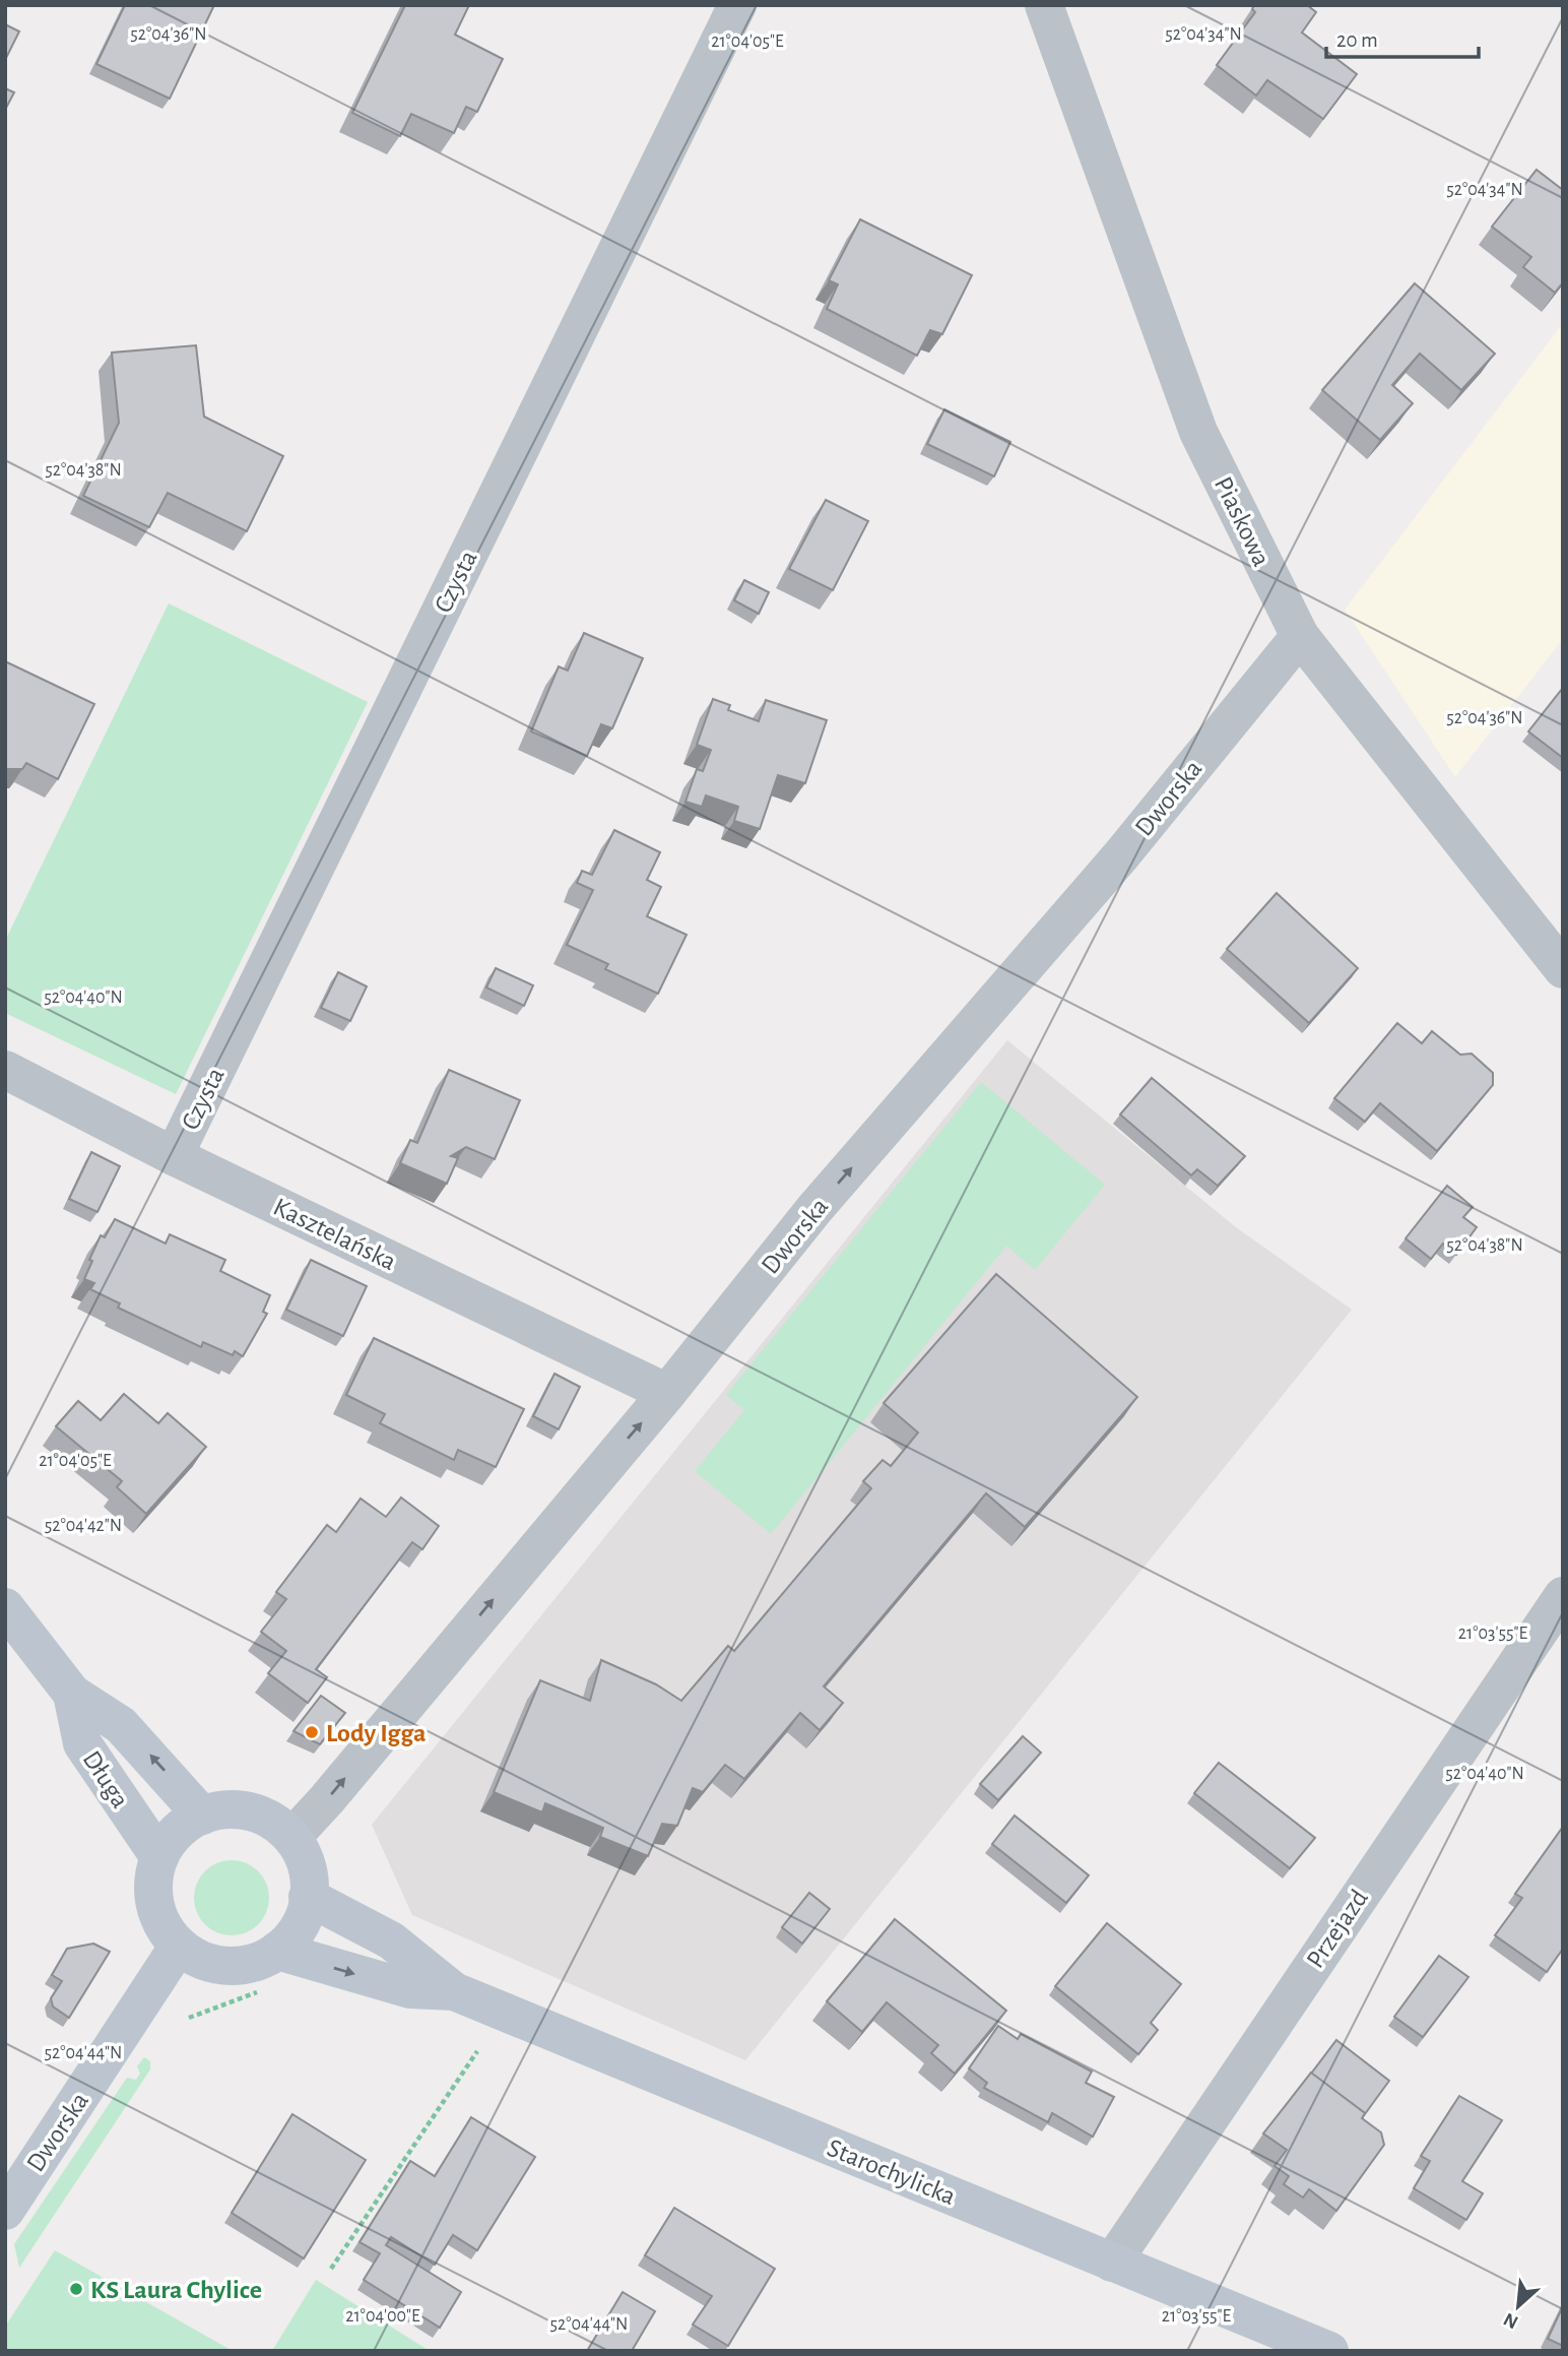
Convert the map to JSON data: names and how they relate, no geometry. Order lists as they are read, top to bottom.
{
  "streets": {
    "street": [
      "Piaskowa",
      "Czysta",
      "Dworska",
      "Kasztelańska",
      "Długa",
      "Przejazd",
      "Starochylicka"
    ]
  },
  "crossings": [
    ["Piaskowa", "Dworska"],
    ["Czysta", "Kasztelańska"],
    ["Dworska", "Kasztelańska"],
    ["Dworska", "Długa"],
    ["Dworska", "Starochylicka"],
    ["Długa", "Starochylicka"],
    ["Przejazd", "Starochylicka"]
  ],
  "one_way": ["Dworska"],
  "places": ["Lody Igga", "KS Laura Chylice"],
  "scale_bar": "20 m",
  "north": "bottom left",
  "coordinates": [
    "52°04'36\"N",
    "52°04'34\"N",
    "21°04'05\"E",
    "52°04'38\"N",
    "52°04'40\"N",
    "52°04'42\"N",
    "21°03'55\"E",
    "52°04'44\"N",
    "21°04'00\"E"
  ]
}
